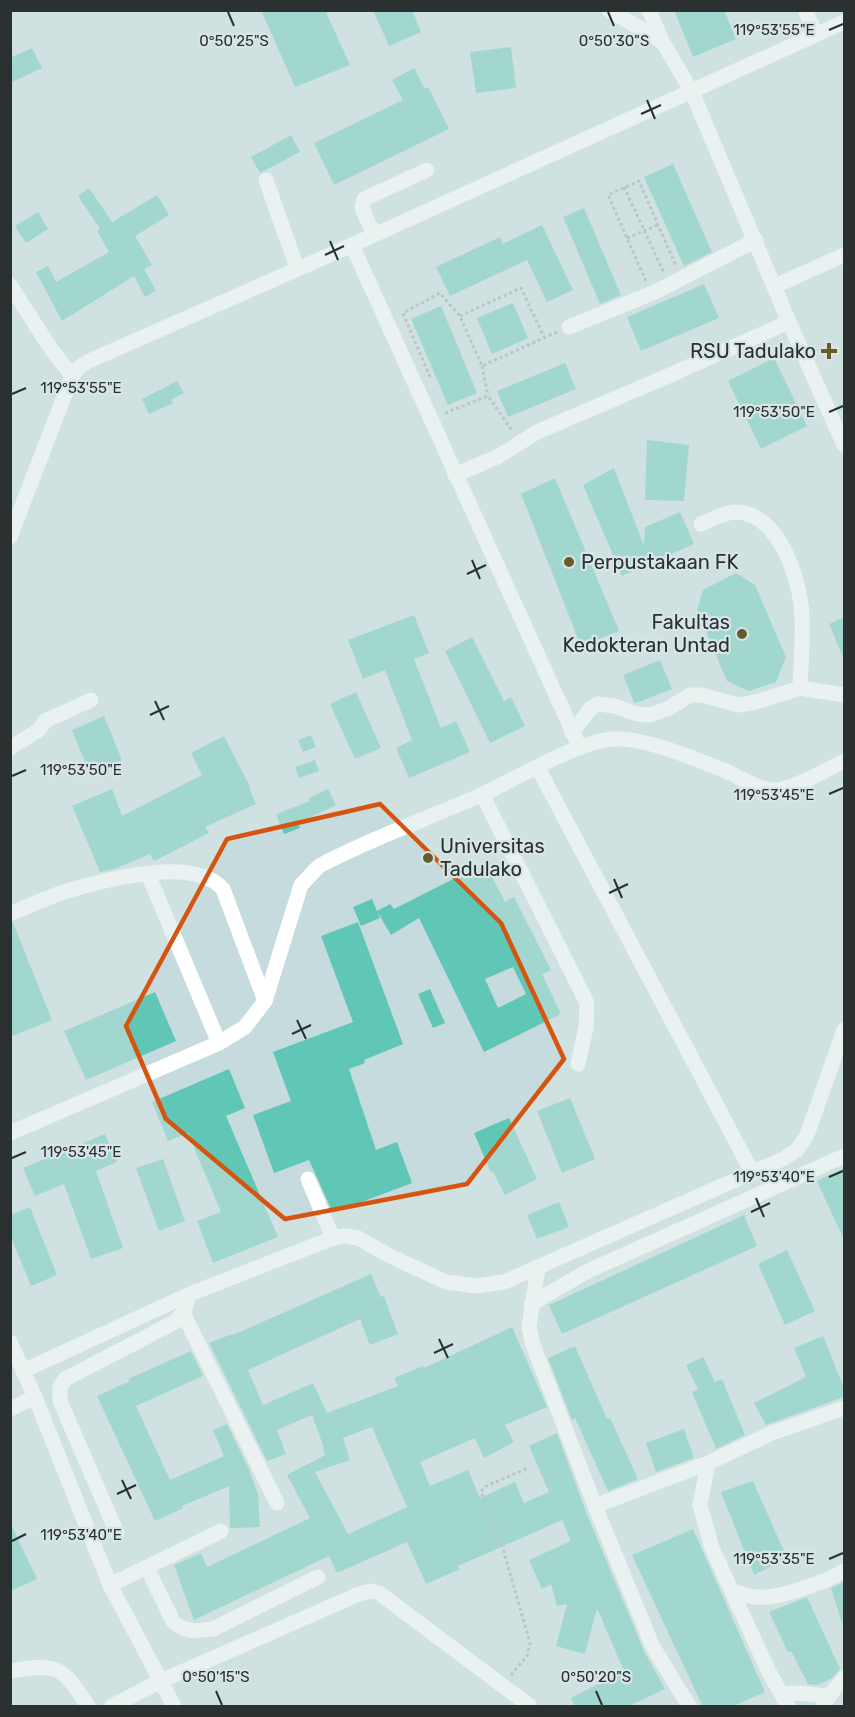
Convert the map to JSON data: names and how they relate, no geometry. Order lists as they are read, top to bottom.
{
  "places": {
    "health": ["RSU Tadulako"],
    "other": ["Perpustakaan FK", "Fakultas Kedokteran Untad", "Universitas Tadulako"]
  },
  "coordinates": [
    "119°53'55\"E",
    "0°50'30\"S",
    "0°50'25\"S",
    "119°53'50\"E",
    "119°53'45\"E",
    "119°53'40\"E",
    "119°53'35\"E",
    "0°50'15\"S",
    "0°50'20\"S"
  ]
}
